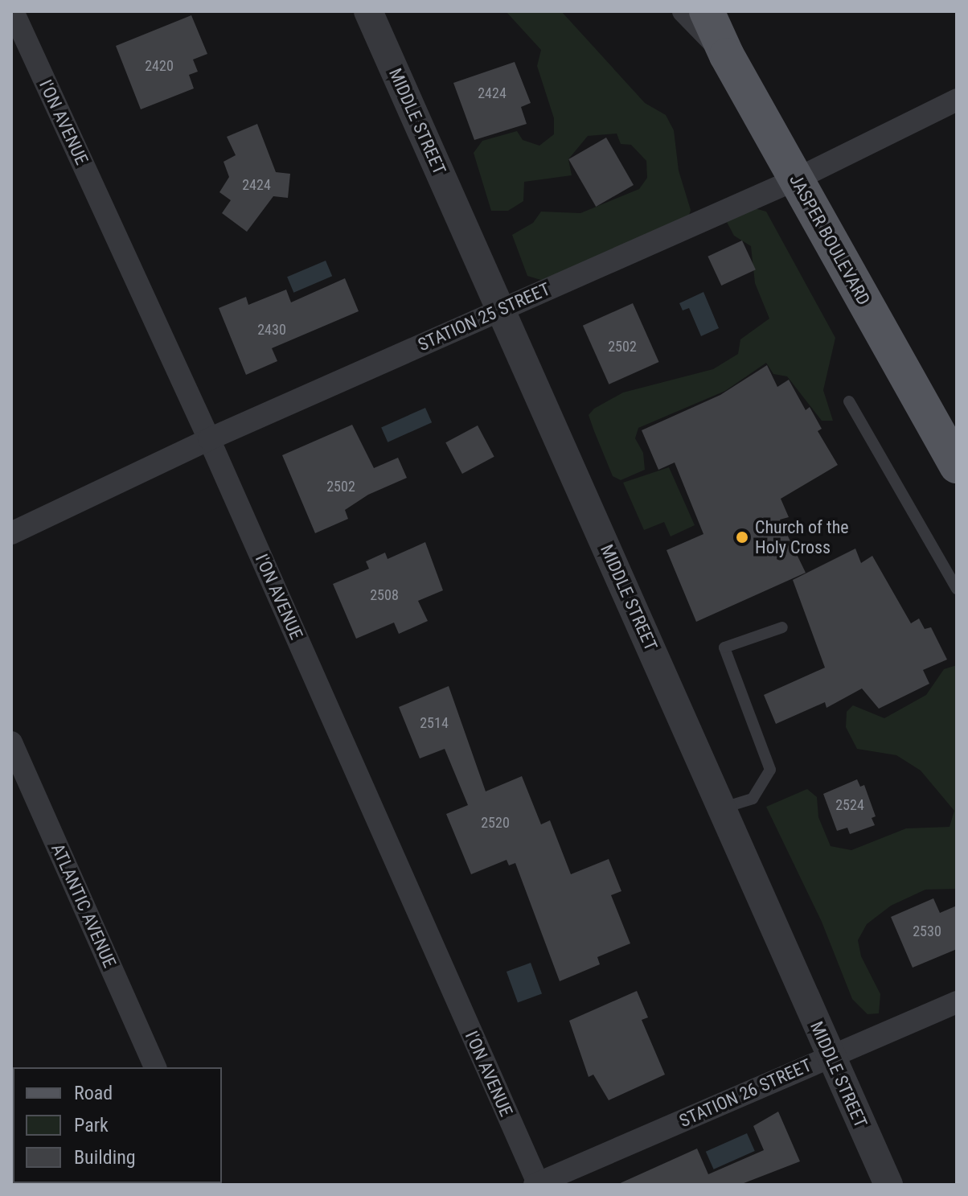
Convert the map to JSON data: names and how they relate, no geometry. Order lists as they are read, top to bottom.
{
  "streets": {
    "main road": ["JASPER BOULEVARD"],
    "street": [
      "MIDDLE STREET",
      "I'ON AVENUE",
      "STATION 25 STREET",
      "ATLANTIC AVENUE",
      "STATION 26 STREET"
    ]
  },
  "crossings": [
    ["MIDDLE STREET", "STATION 25 STREET"],
    ["MIDDLE STREET", "STATION 26 STREET"],
    ["I'ON AVENUE", "STATION 25 STREET"],
    ["I'ON AVENUE", "STATION 26 STREET"],
    ["JASPER BOULEVARD", "STATION 25 STREET"]
  ],
  "places": ["Church of the Holy Cross"],
  "house_numbers": [
    "2420",
    "2424",
    "2424",
    "2430",
    "2502",
    "2502",
    "2508",
    "2514",
    "2524",
    "2520",
    "2530"
  ],
  "legend": ["Road", "Park", "Building"]
}
